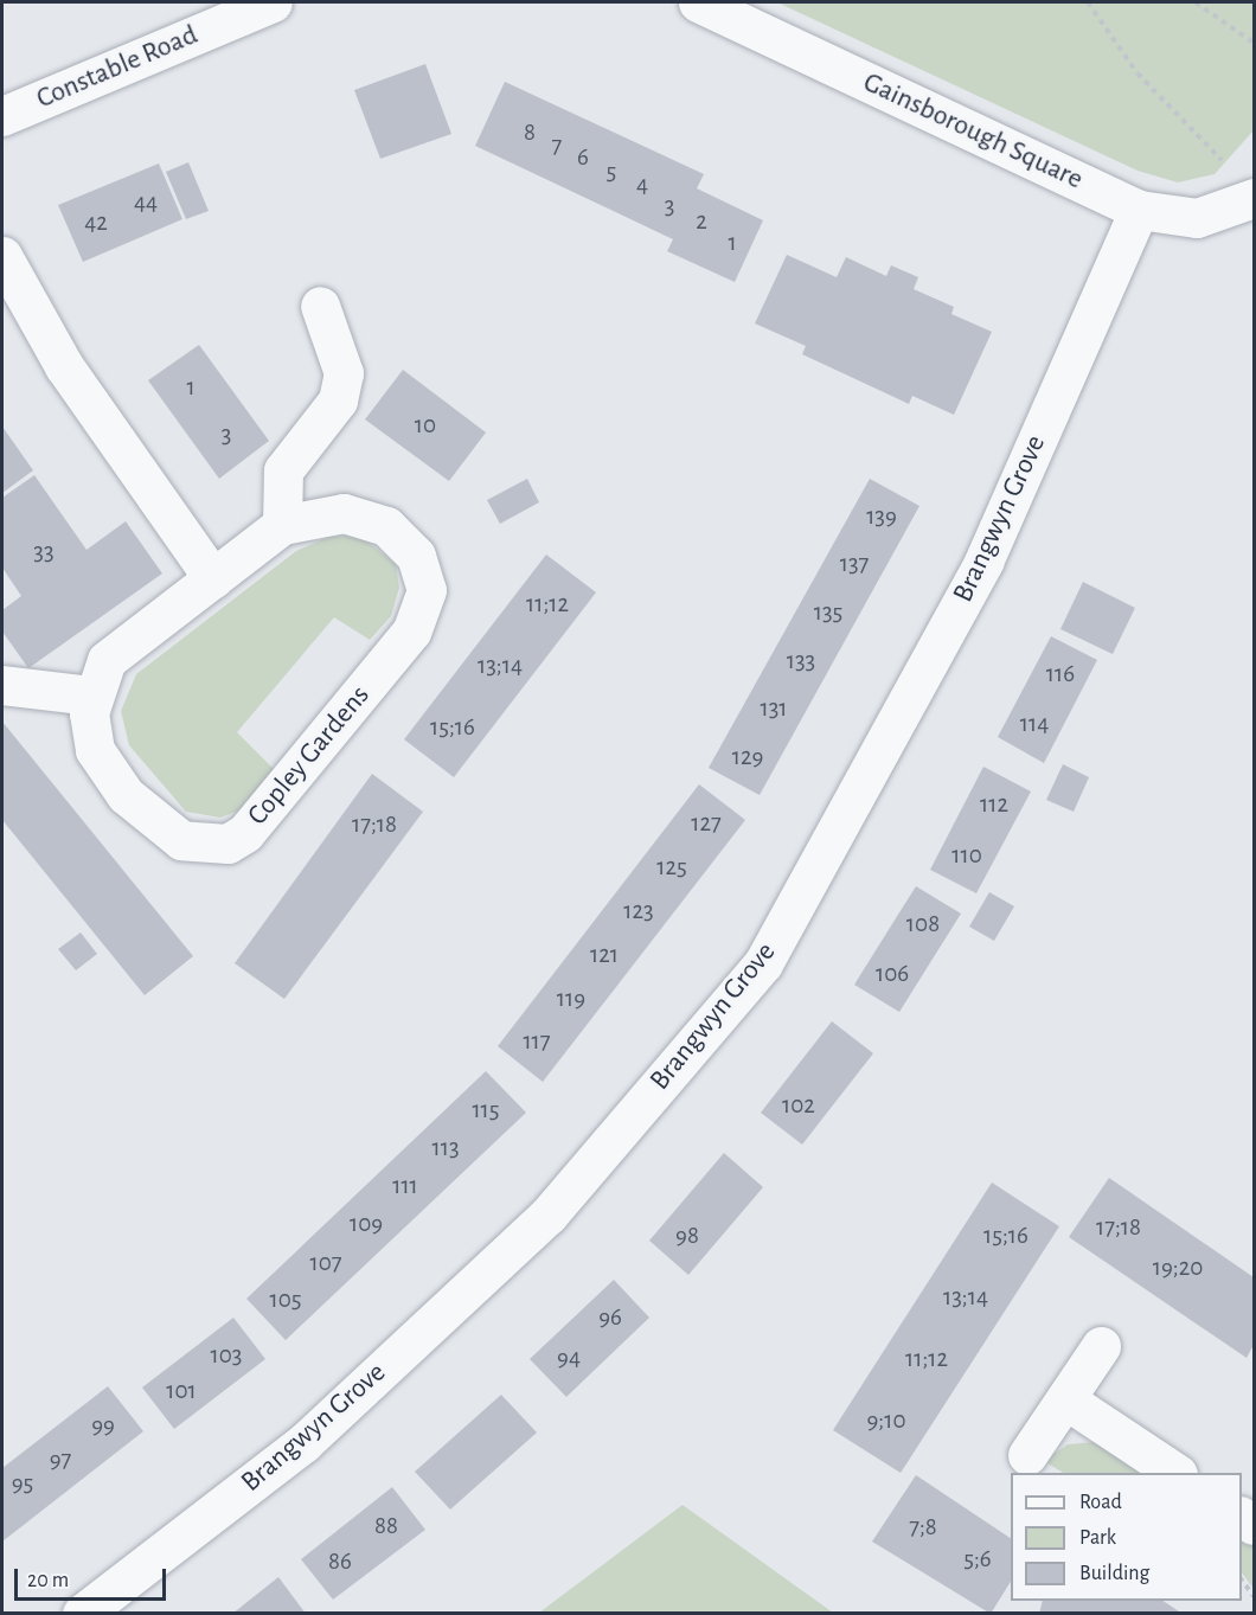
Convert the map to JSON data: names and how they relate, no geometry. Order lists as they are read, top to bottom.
{
  "streets": {
    "street": [
      "Constable Road",
      "Gainsborough Square",
      "Brangwyn Grove",
      "Copley Gardens"
    ]
  },
  "crossings": [
    ["Gainsborough Square", "Brangwyn Grove"]
  ],
  "house_numbers": [
    "8",
    "7",
    "6",
    "5",
    "4",
    "44",
    "3",
    "2",
    "42",
    "1",
    "1",
    "10",
    "3",
    "139",
    "33",
    "137",
    "11;12",
    "135",
    "133",
    "13;14",
    "116",
    "131",
    "114",
    "15;16",
    "129",
    "112",
    "127",
    "17;18",
    "110",
    "125",
    "123",
    "108",
    "121",
    "106",
    "119",
    "117",
    "102",
    "115",
    "113",
    "111",
    "109",
    "17;18",
    "98",
    "15;16",
    "107",
    "19;20",
    "13;14",
    "105",
    "96",
    "103",
    "94",
    "11;12",
    "101",
    "9;10",
    "99",
    "97",
    "95",
    "88",
    "7;8",
    "5;6",
    "86"
  ],
  "legend": ["Road", "Park", "Building"],
  "scale_bar": "20 m"
}
